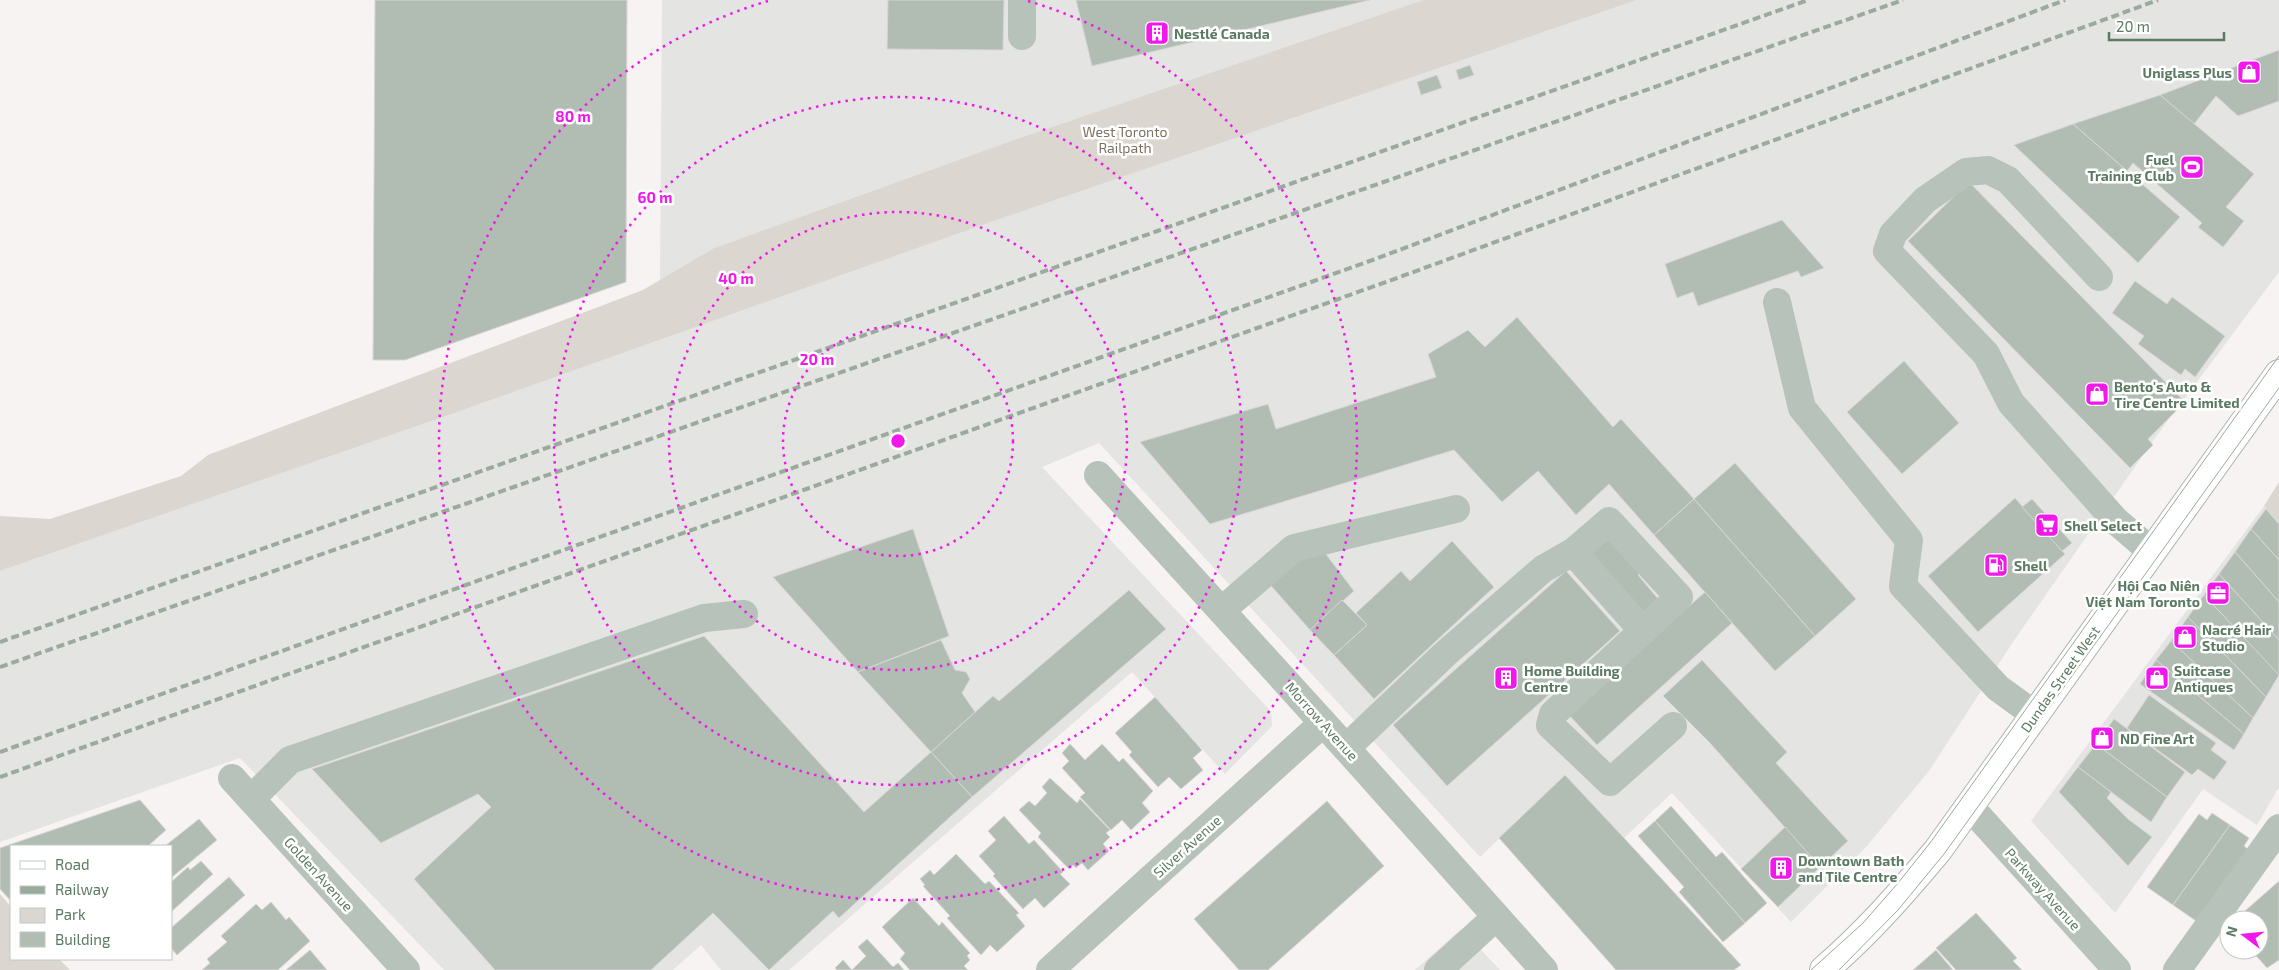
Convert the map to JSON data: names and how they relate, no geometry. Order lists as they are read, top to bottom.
{
  "streets": {
    "main road": ["Dundas Street West"],
    "street": [
      "Morrow Avenue",
      "Silver Avenue",
      "Golden Avenue",
      "Parkway Avenue"
    ]
  },
  "crossings": [
    ["Dundas Street West", "Parkway Avenue"],
    ["Morrow Avenue", "Silver Avenue"]
  ],
  "parks": ["West Toronto Railpath"],
  "places": {
    "building": ["Nestlé Canada", "Home Building Centre", "Downtown Bath and Tile Centre"],
    "shop": [
      "Uniglass Plus",
      "Bento's Auto & Tire Centre Limited",
      "Nacré Hair Studio",
      "Suitcase Antiques",
      "ND Fine Art"
    ],
    "sports": ["Fuel Training Club"],
    "supermarket": ["Shell Select"],
    "fuel station": ["Shell"],
    "office": ["Hội Cao Niên Việt Nam Toronto"]
  },
  "legend": [
    "Road",
    "Railway",
    "Park",
    "Building"
  ],
  "scale_bar": "20 m",
  "north": "left",
  "rings": [
    "80 m",
    "60 m",
    "40 m",
    "20 m"
  ]
}
